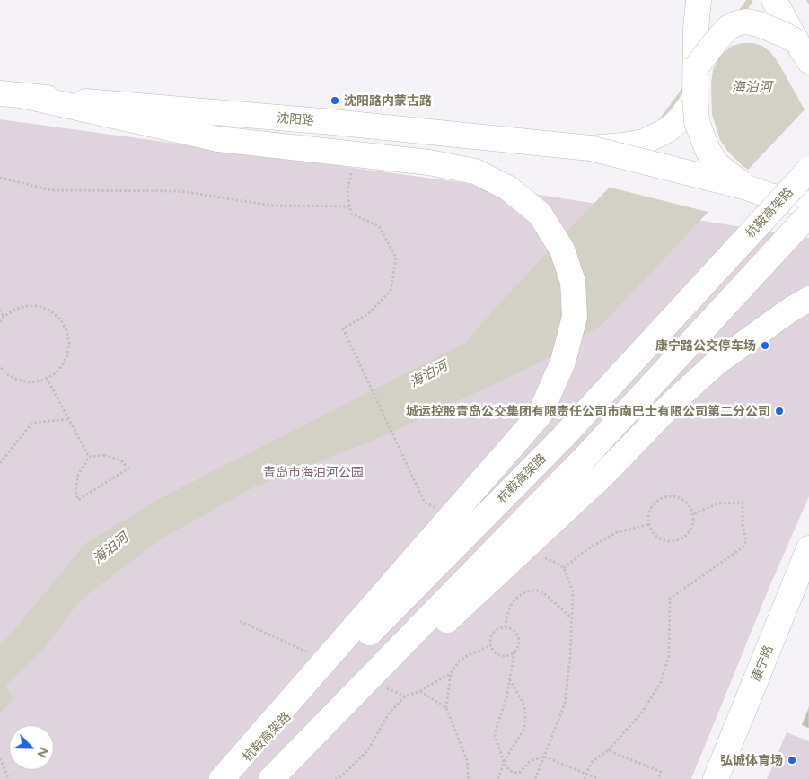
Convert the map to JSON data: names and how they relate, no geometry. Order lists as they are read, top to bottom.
{
  "streets": {
    "main road": ["沈阳路", "杭鞍高架路", "康宁路"]
  },
  "water": ["海泊河"],
  "parks": ["青岛市海泊河公园"],
  "places": [
    "沈阳路内蒙古路",
    "康宁路公交停车场",
    "城运控股青岛公交集团有限责任公司市南巴士有限公司第二分公司",
    "弘诚体育场"
  ],
  "north": "bottom right"
}
